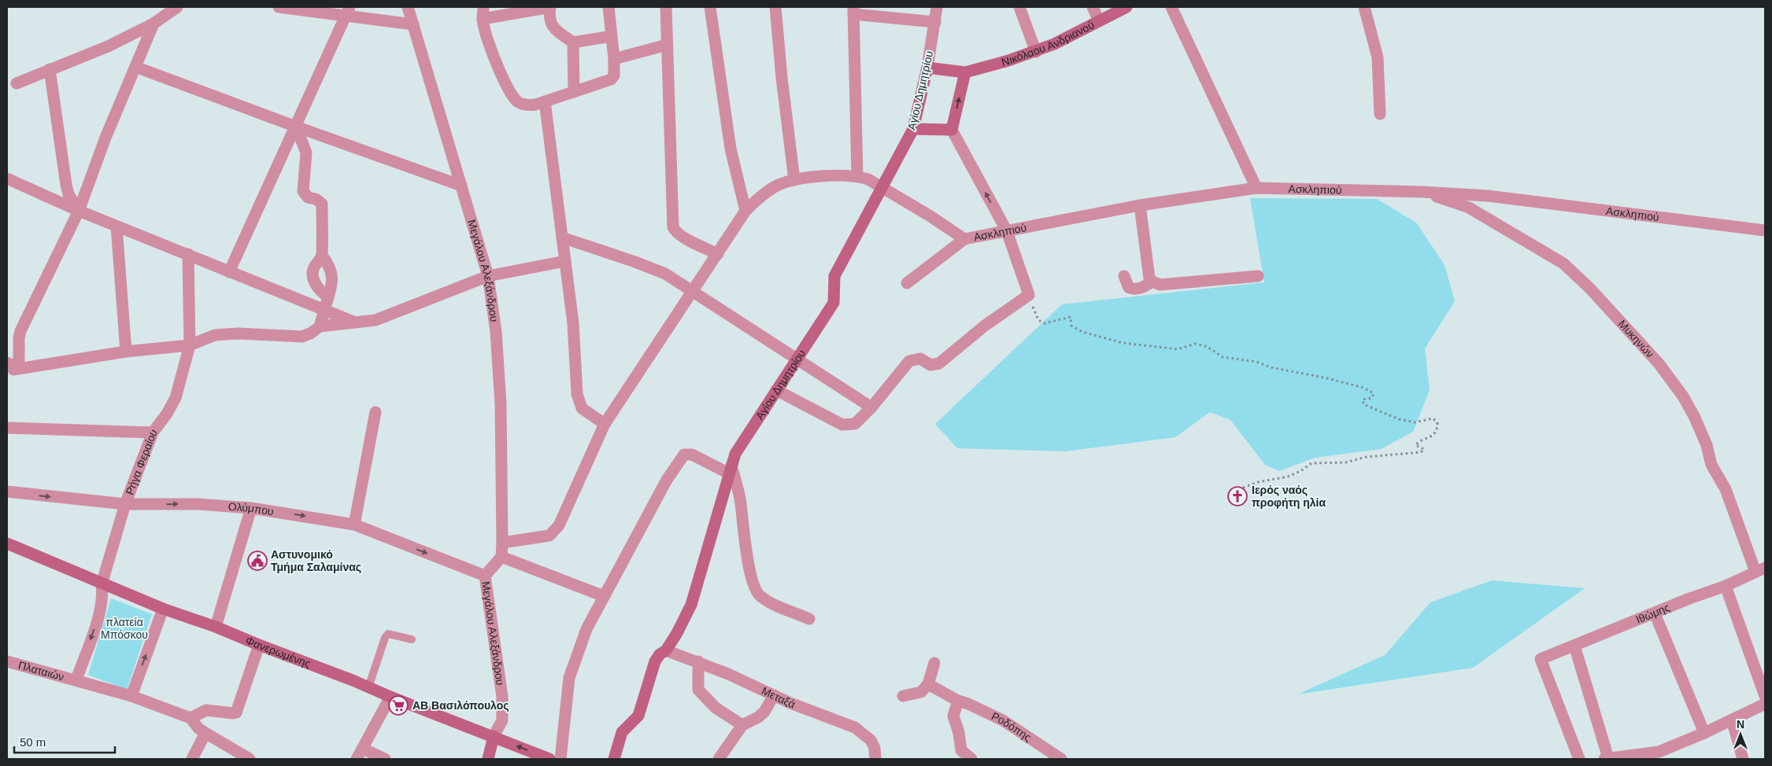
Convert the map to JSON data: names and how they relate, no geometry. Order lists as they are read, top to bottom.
{
  "streets": {
    "street": [
      "Νικόλαου Ανδριανού",
      "Αγίου Δημητρίου",
      "Ασκληπιού",
      "Μεγάλου Αλεξάνδρου",
      "Μυκηνών",
      "Ρήγα Φεραίου",
      "Ολύμπου",
      "Ιθώμης",
      "Φανερωμένης",
      "Πλαταιών",
      "Μεταξά",
      "Ροδόπης"
    ]
  },
  "crossings": [
    ["Αγίου Δημητρίου", "Ασκληπιού"],
    ["Αγίου Δημητρίου", "Μεταξά"],
    ["Ασκληπιού", "Μυκηνών"],
    ["Μεγάλου Αλεξάνδρου", "Ολύμπου"],
    ["Μεγάλου Αλεξάνδρου", "Φανερωμένης"],
    ["Μυκηνών", "Ιθώμης"],
    ["Ρήγα Φεραίου", "Ολύμπου"],
    ["Ρήγα Φεραίου", "Φανερωμένης"],
    ["Ρήγα Φεραίου", "Πλαταιών"]
  ],
  "one_way": ["Ολύμπου"],
  "parks": ["πλατεία Μπόσκου"],
  "places": {
    "church": ["Ιερός ναός προφήτη ηλία"],
    "public building": ["Αστυνομικό Τμήμα Σαλαμίνας"],
    "supermarket": ["ΑΒ Βασιλόπουλος"]
  },
  "scale_bar": "50 m",
  "north": "top"
}
